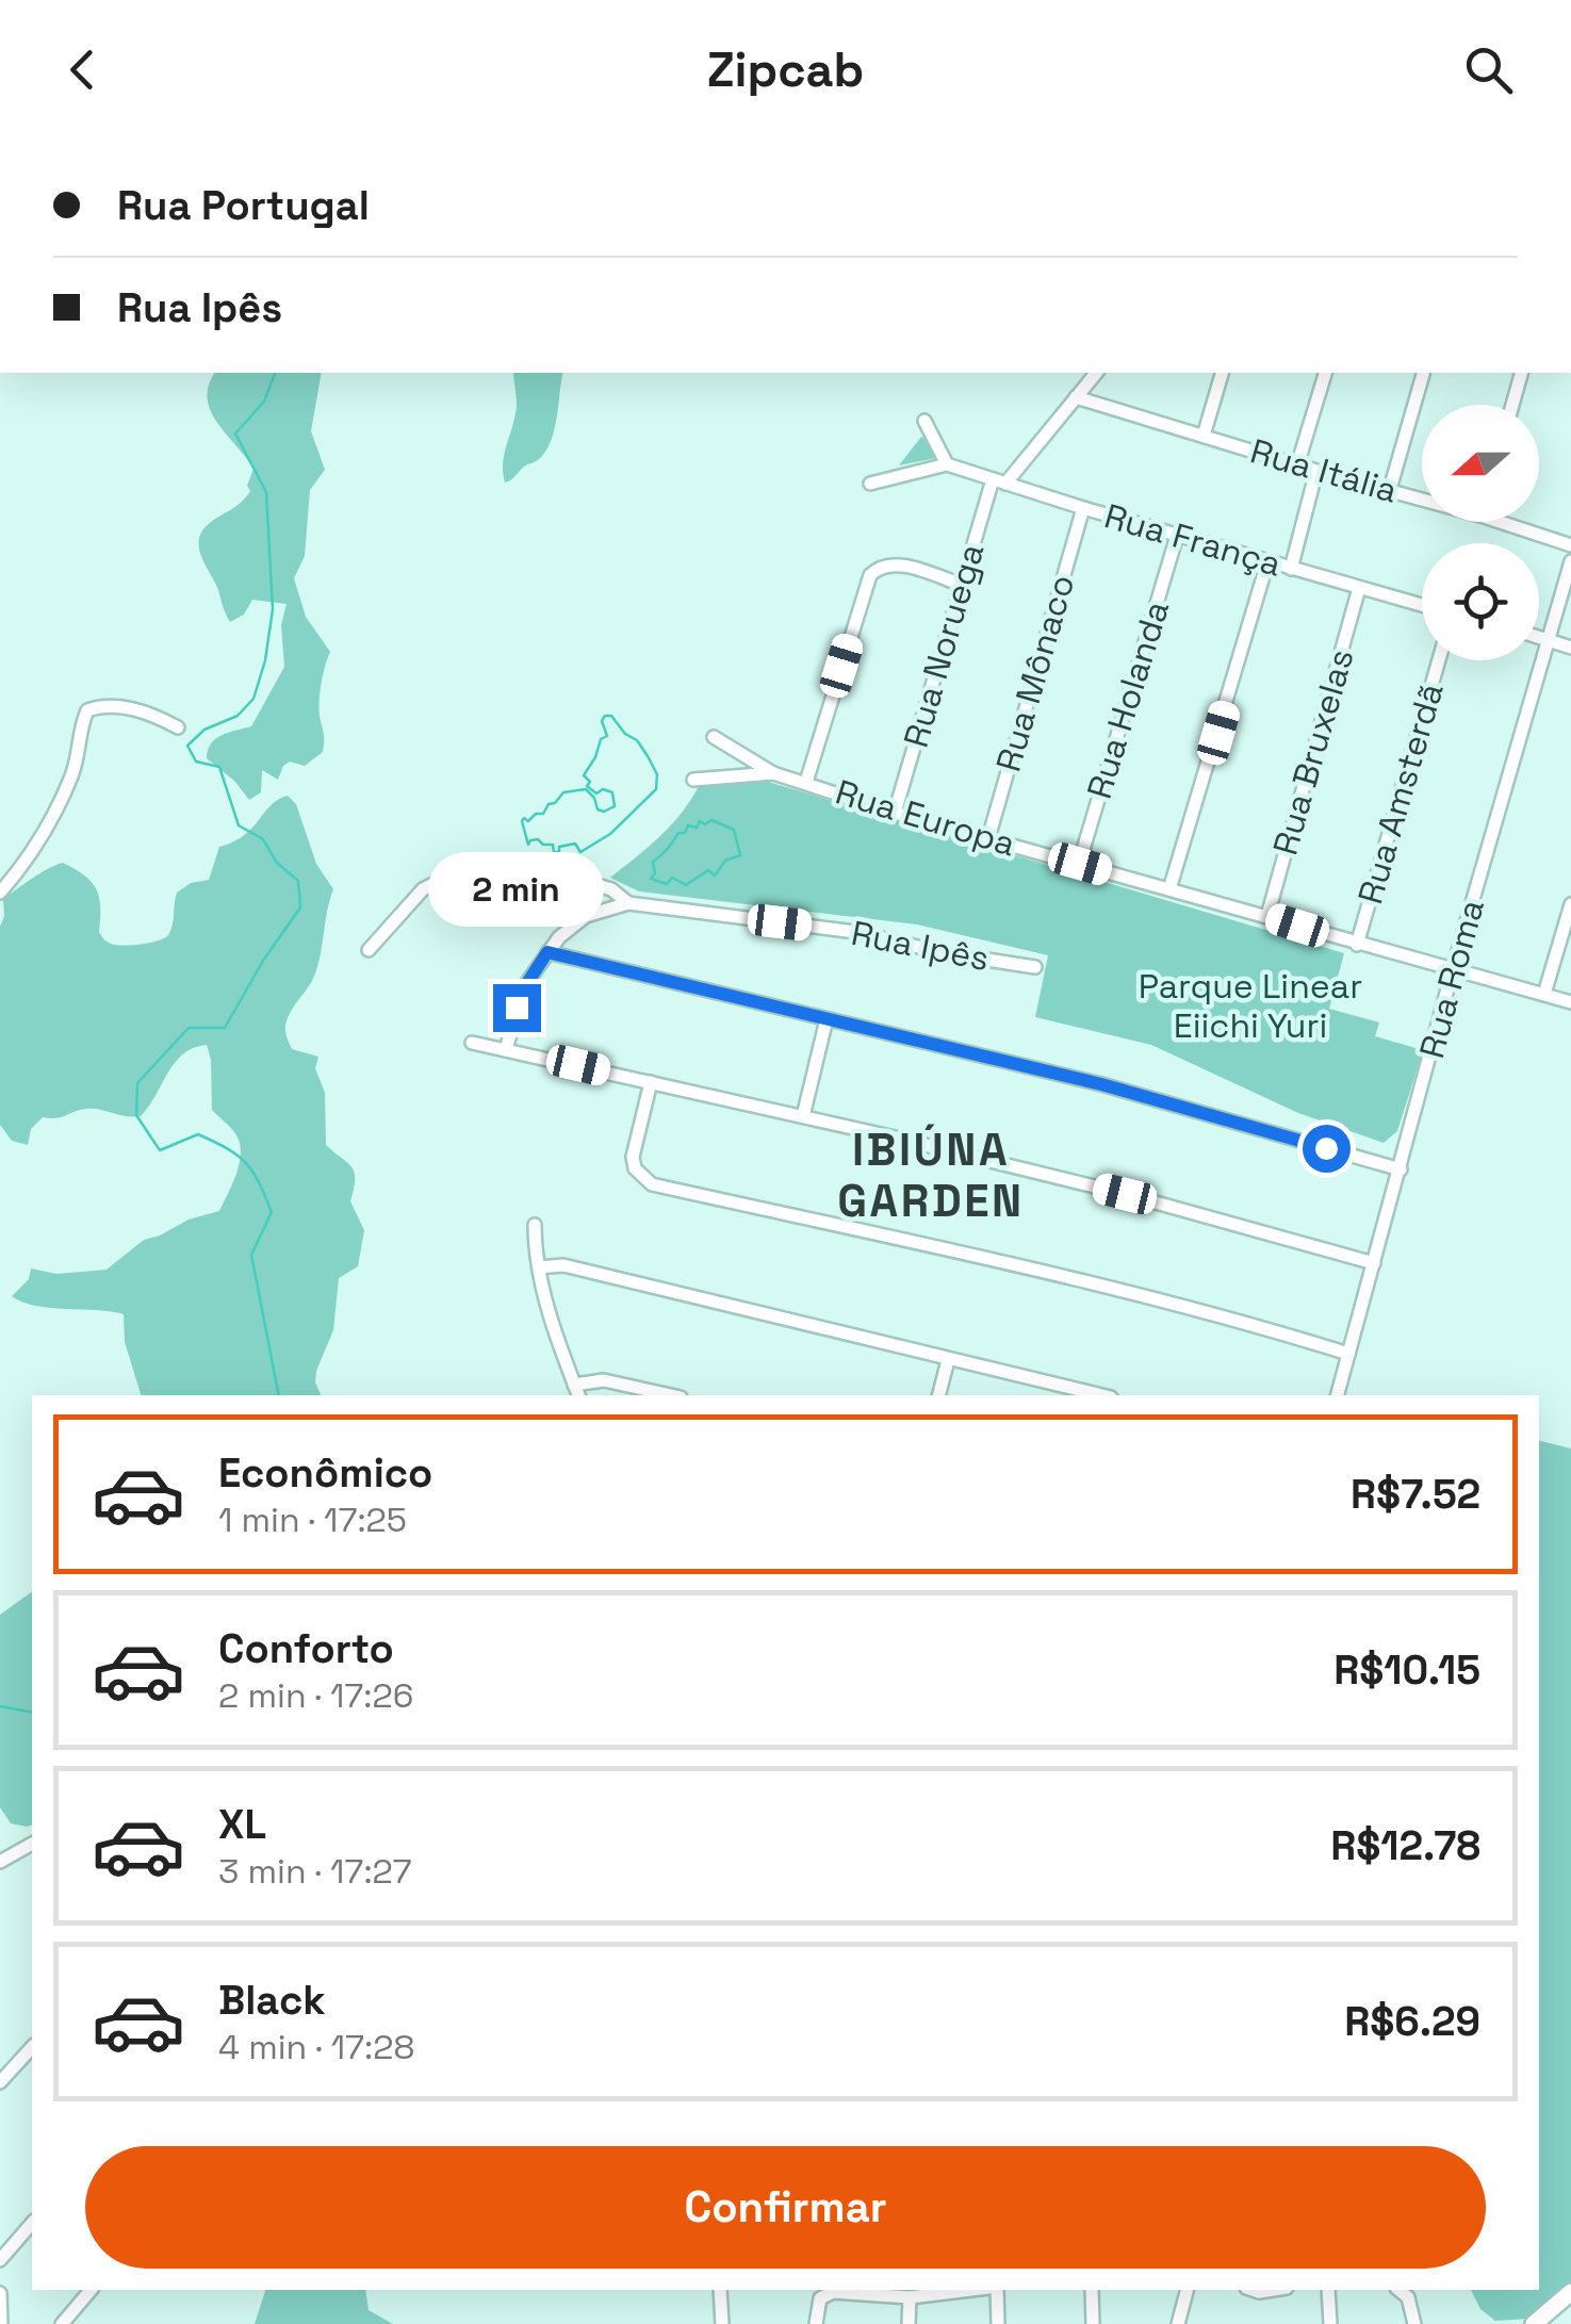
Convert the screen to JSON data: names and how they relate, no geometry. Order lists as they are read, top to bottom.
{
  "streets": {
    "street": [
      "Rua Itália",
      "Rua França",
      "Rua Noruega",
      "Rua Mônaco",
      "Rua Holanda",
      "Rua Bruxelas",
      "Rua Amsterdã",
      "Rua Europa",
      "Rua Ipês",
      "Rua Roma"
    ]
  },
  "crossings": [
    ["Rua França", "Rua Noruega"],
    ["Rua França", "Rua Mônaco"],
    ["Rua França", "Rua Holanda"],
    ["Rua França", "Rua Bruxelas"],
    ["Rua Noruega", "Rua Europa"],
    ["Rua Mônaco", "Rua Europa"],
    ["Rua Holanda", "Rua Europa"],
    ["Rua Bruxelas", "Rua Europa"],
    ["Rua Amsterdã", "Rua Europa"],
    ["Rua Europa", "Rua Roma"]
  ],
  "districts": ["IBIÚNA GARDEN"],
  "parks": ["Parque Linear Eiichi Yuri"],
  "north": "left",
  "page": {
    "header": "Zipcab",
    "banner": ["Rua Portugal", "Rua Ipês"],
    "bubble": "2 min",
    "list": [
      {
        "name": "Econômico",
        "note": "1 min · 17:25",
        "value": "R$7.52"
      },
      {
        "name": "Conforto",
        "note": "2 min · 17:26",
        "value": "R$10.15"
      },
      {
        "name": "XL",
        "note": "3 min · 17:27",
        "value": "R$12.78"
      },
      {
        "name": "Black",
        "note": "4 min · 17:28",
        "value": "R$6.29"
      }
    ],
    "buttons": "Confirmar"
  }
}
